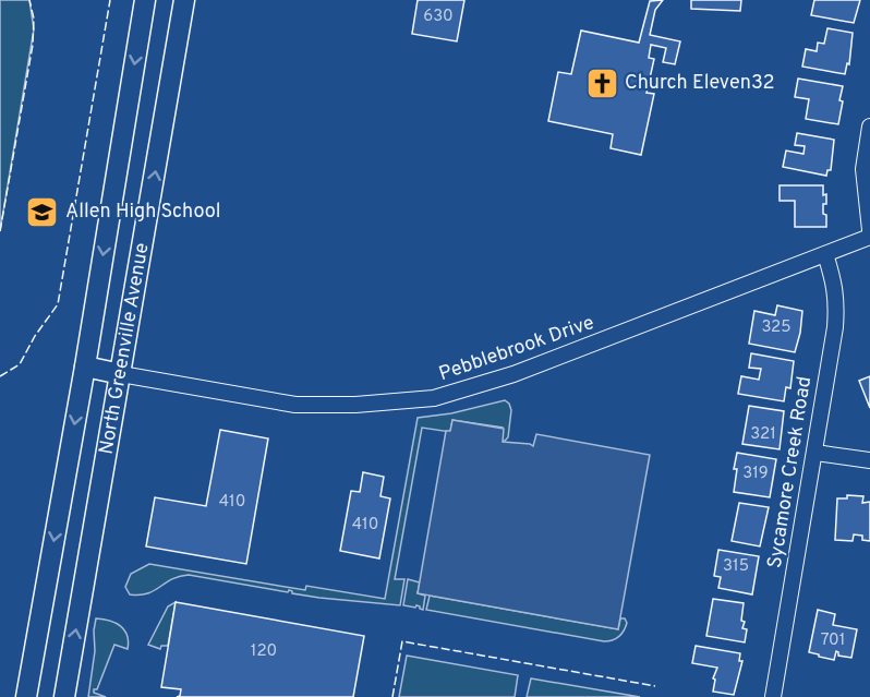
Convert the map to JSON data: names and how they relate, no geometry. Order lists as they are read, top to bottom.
{
  "streets": {
    "main road": ["North Greenville Avenue"],
    "street": ["Pebblebrook Drive", "Sycamore Creek Road"]
  },
  "crossings": [
    ["North Greenville Avenue", "Pebblebrook Drive"],
    ["Pebblebrook Drive", "Sycamore Creek Road"]
  ],
  "places": {
    "church": ["Church Eleven32"],
    "school or university": ["Allen High School"]
  },
  "house_numbers": [
    "630",
    "325",
    "321",
    "319",
    "410",
    "410",
    "315",
    "701",
    "120"
  ]
}
